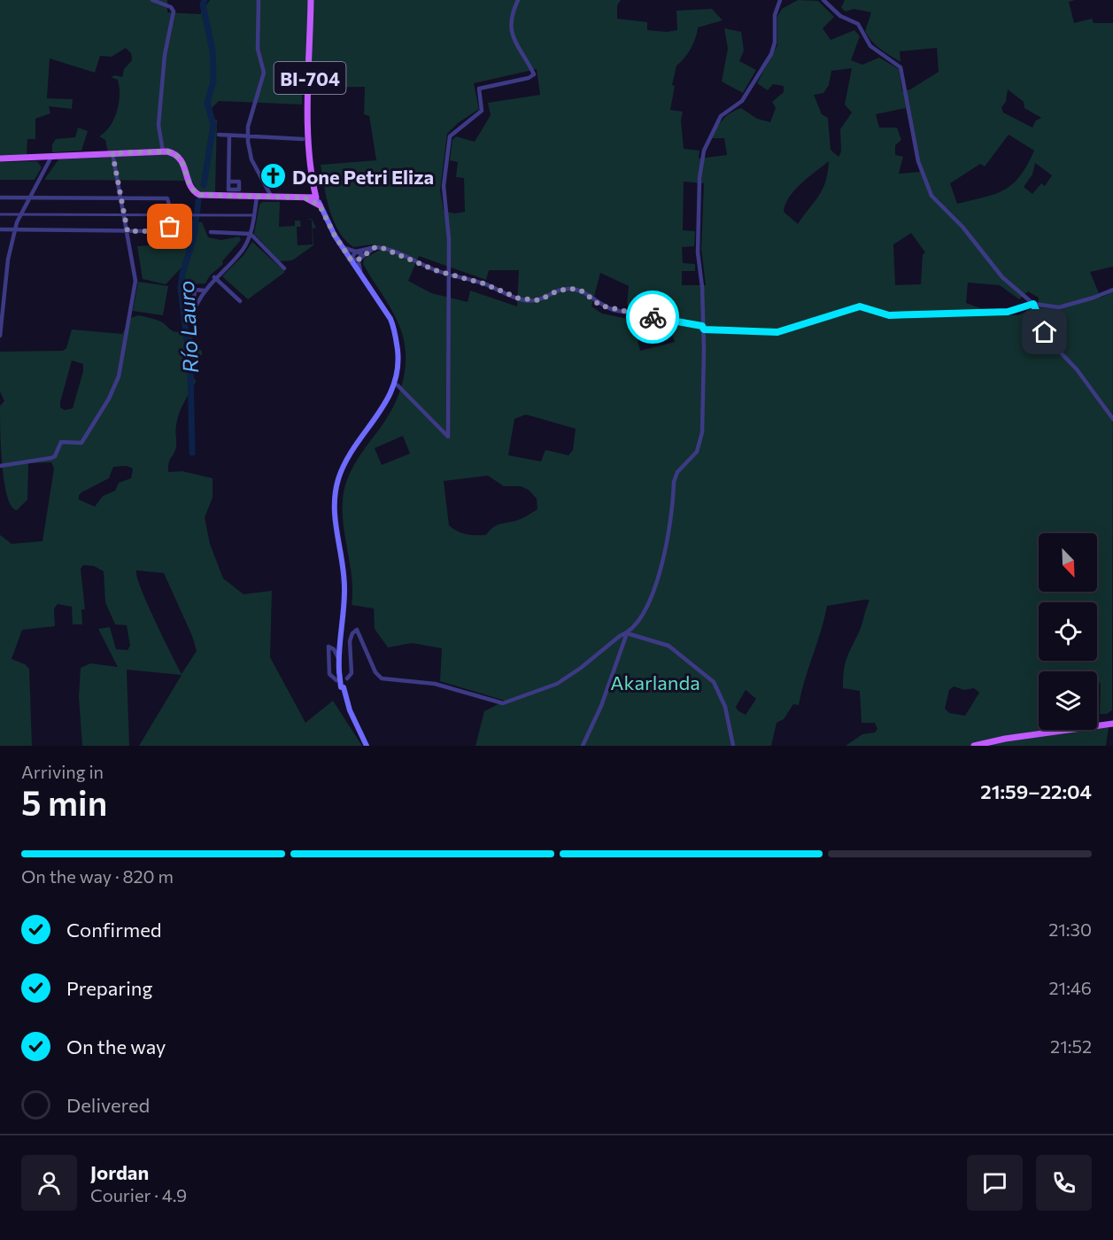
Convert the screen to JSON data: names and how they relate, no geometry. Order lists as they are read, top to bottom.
{
  "streets": {
    "main road": ["BI-704"]
  },
  "water": ["Río Lauro"],
  "parks": ["Akarlanda"],
  "places": {
    "church": ["Done Petri Eliza"]
  },
  "north": "bottom right",
  "page": {
    "heading": ["5 min", "Arriving in", "21:59–22:04"],
    "panel": ["Jordan", "Courier · 4.9"],
    "bar": "On the way · 820 m",
    "list": [
      ["Confirmed", "21:30"],
      ["Preparing", "21:46"],
      ["On the way", "21:52"],
      "Delivered"
    ]
  }
}
